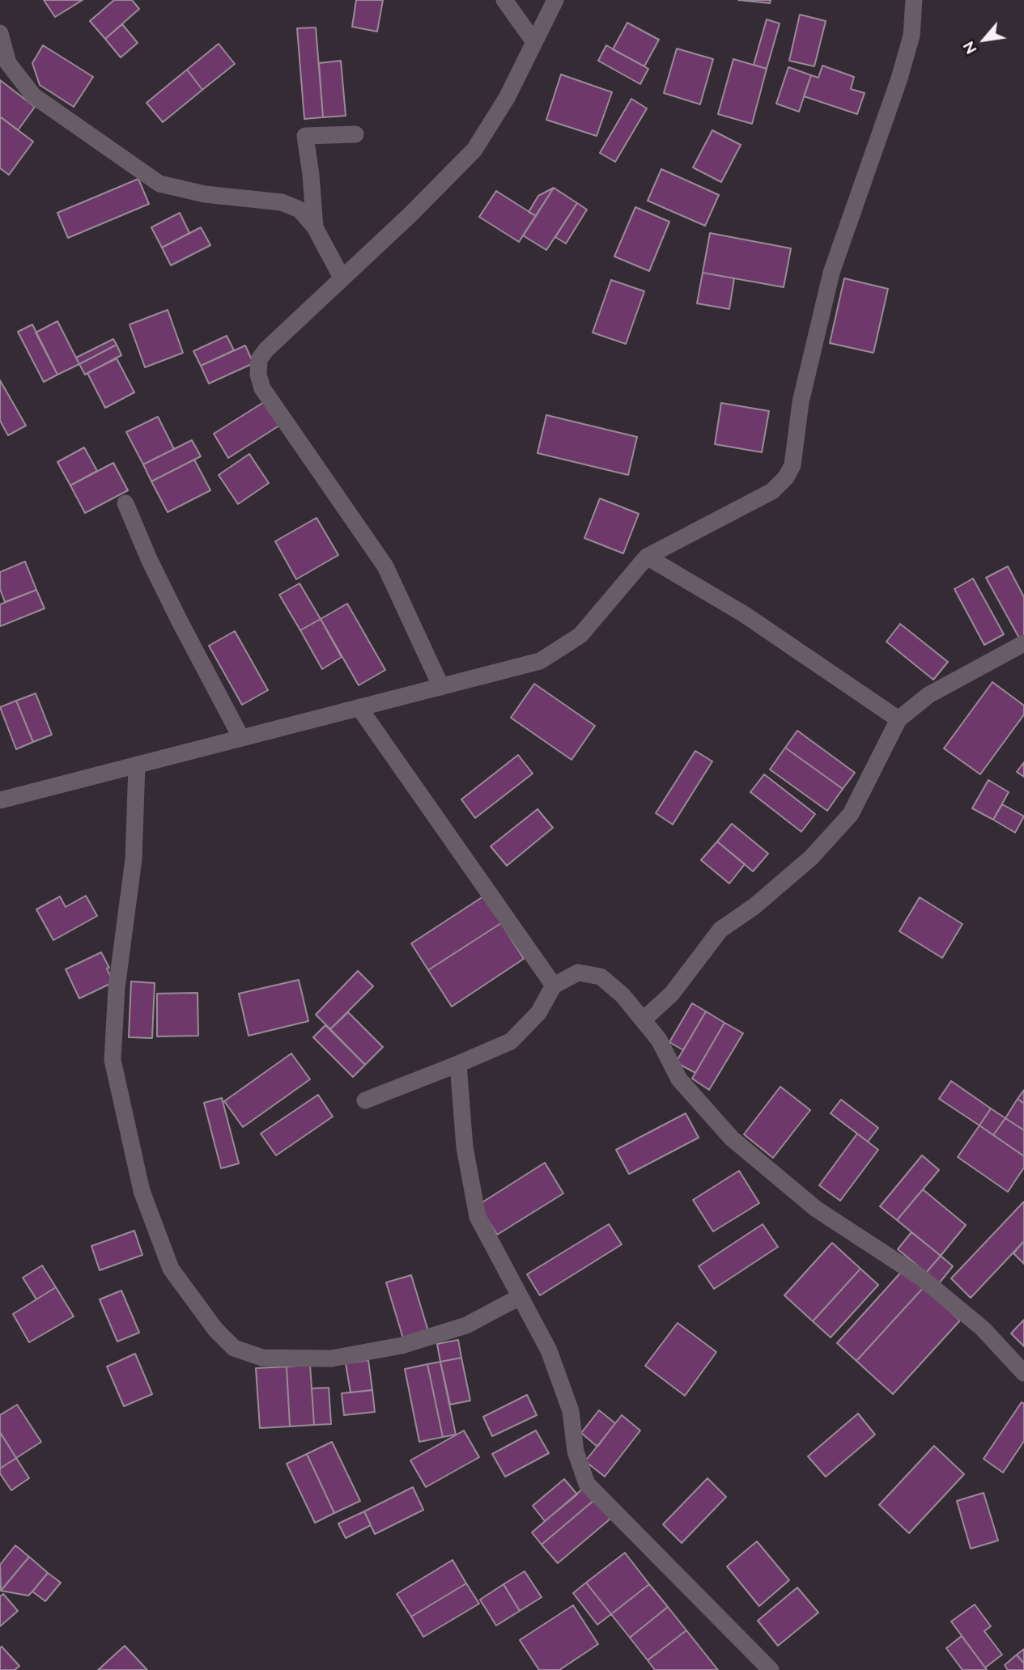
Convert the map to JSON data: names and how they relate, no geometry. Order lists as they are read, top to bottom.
{
  "north": "bottom left"
}
